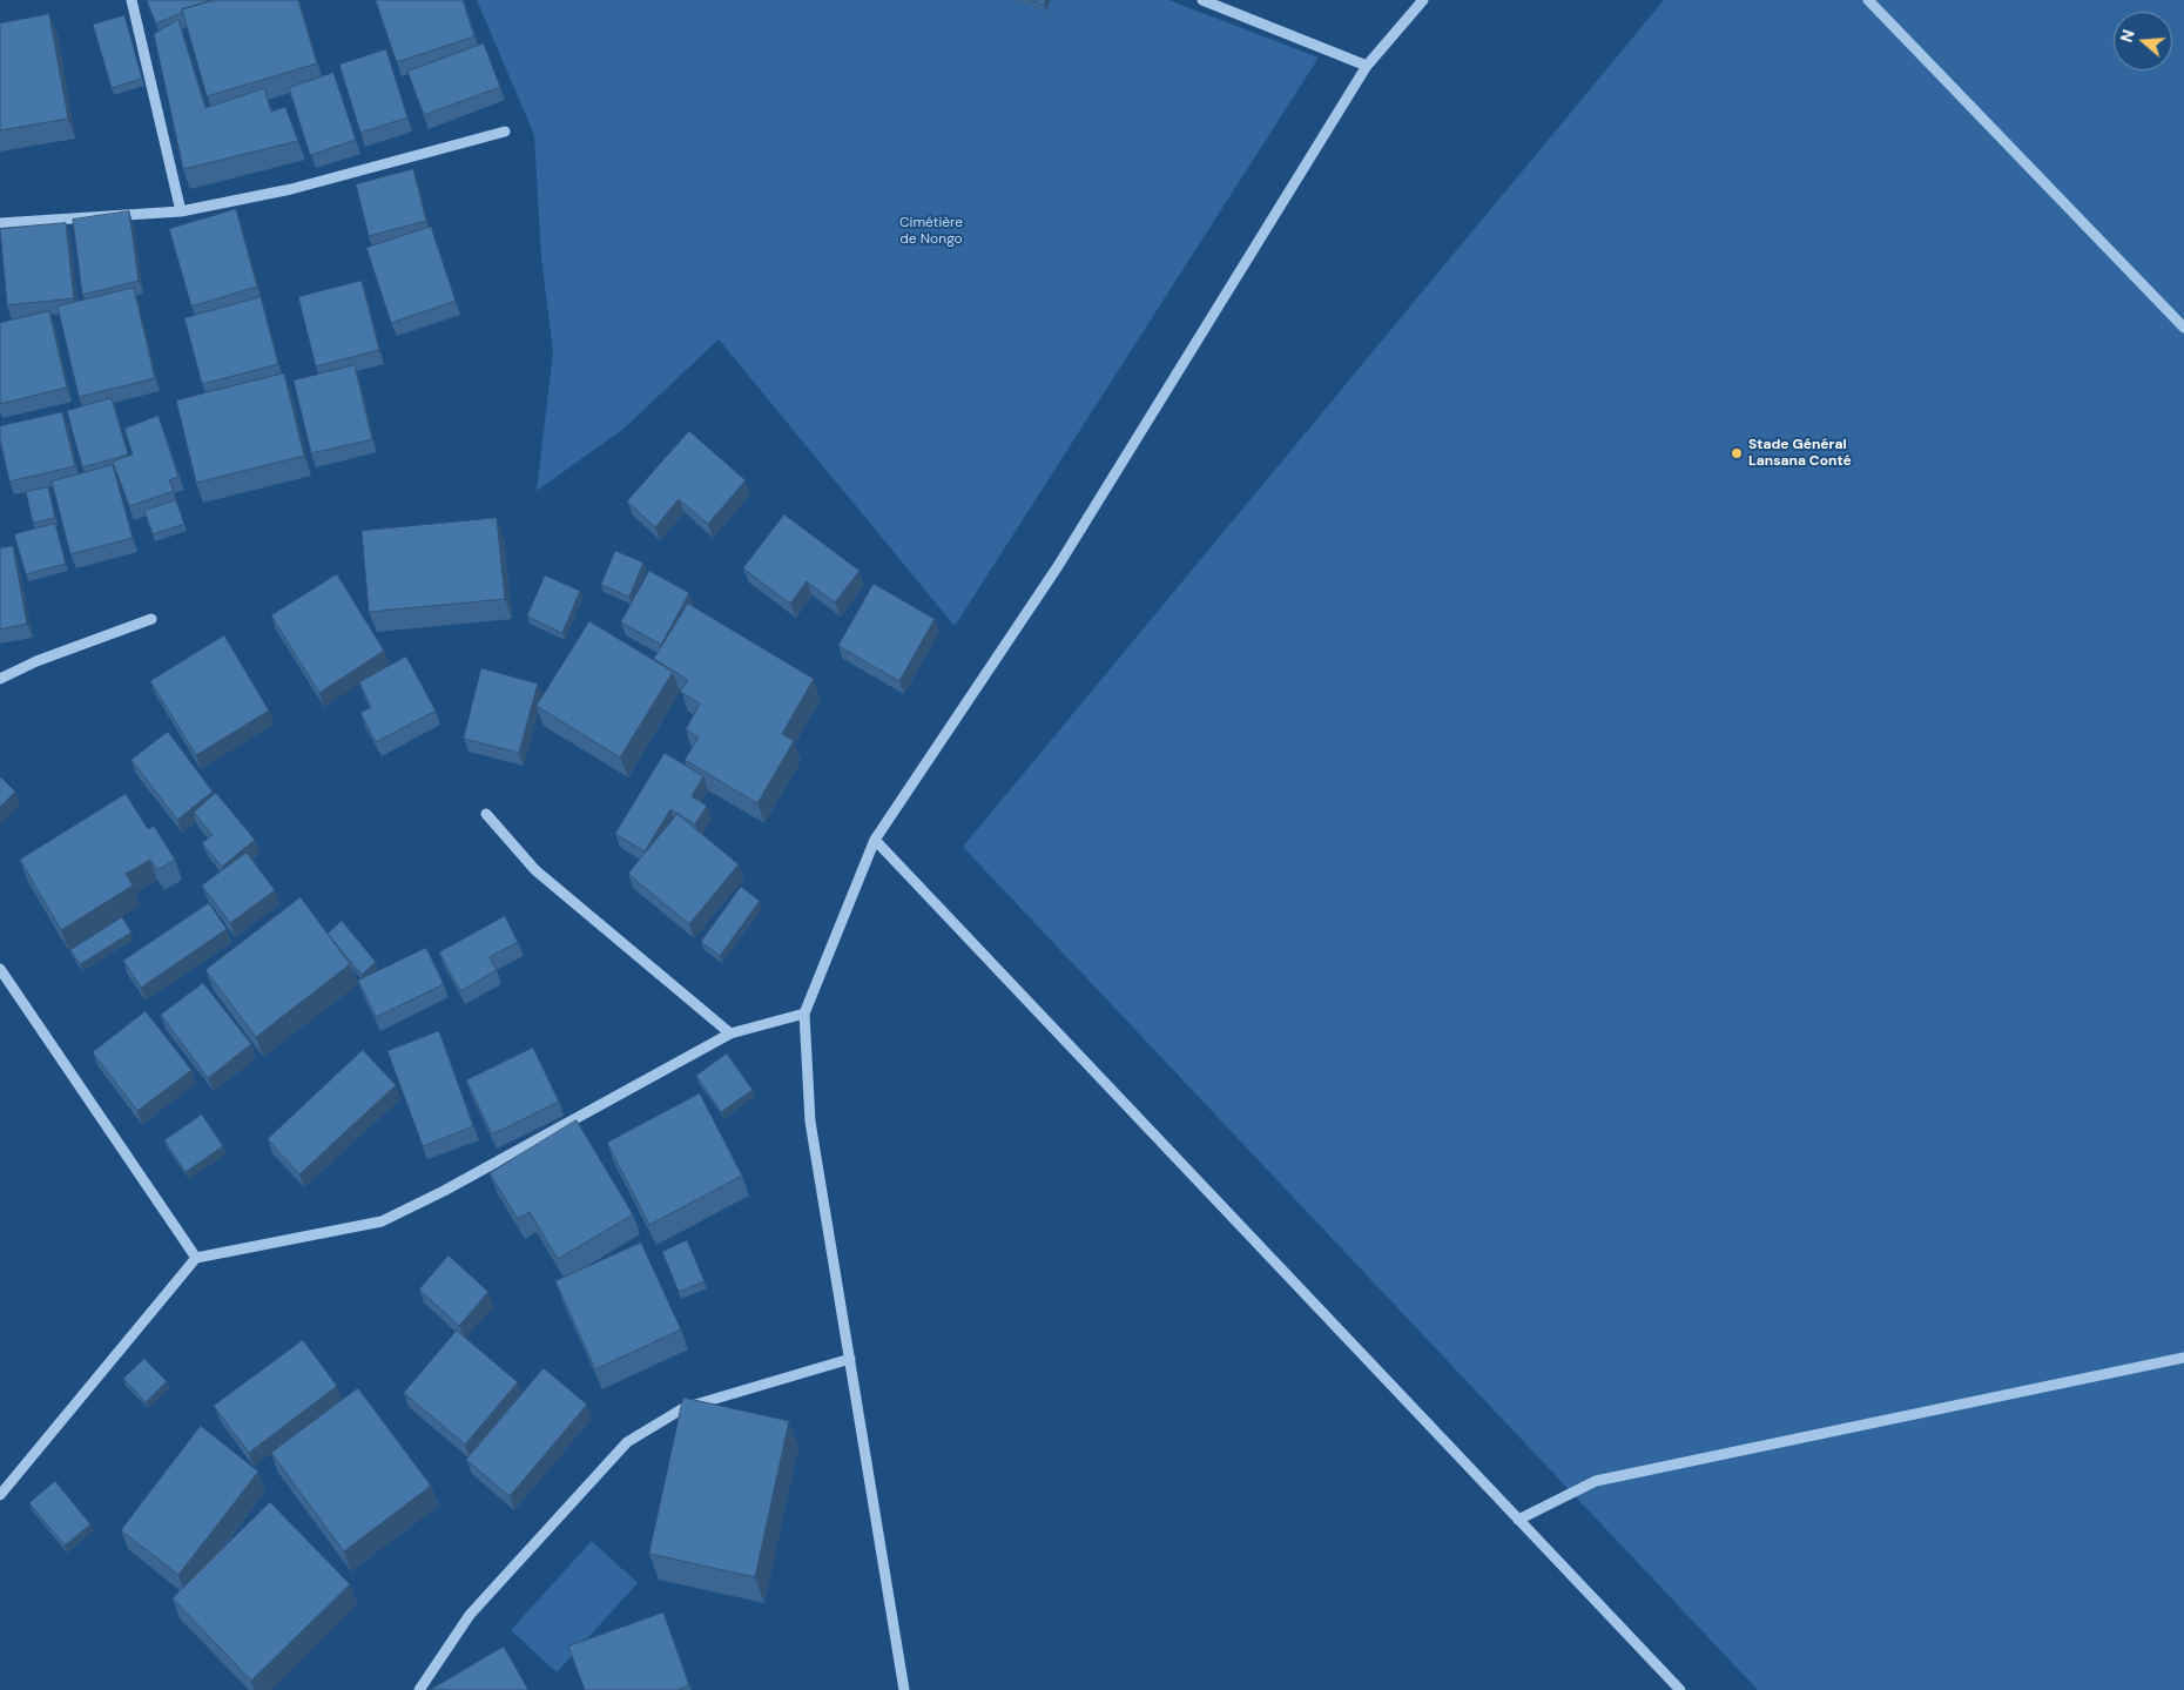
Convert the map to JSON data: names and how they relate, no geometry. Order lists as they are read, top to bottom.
{
  "parks": ["Cimétière de Nongo"],
  "places": ["Stade Général Lansana Conté"],
  "north": "left"
}
